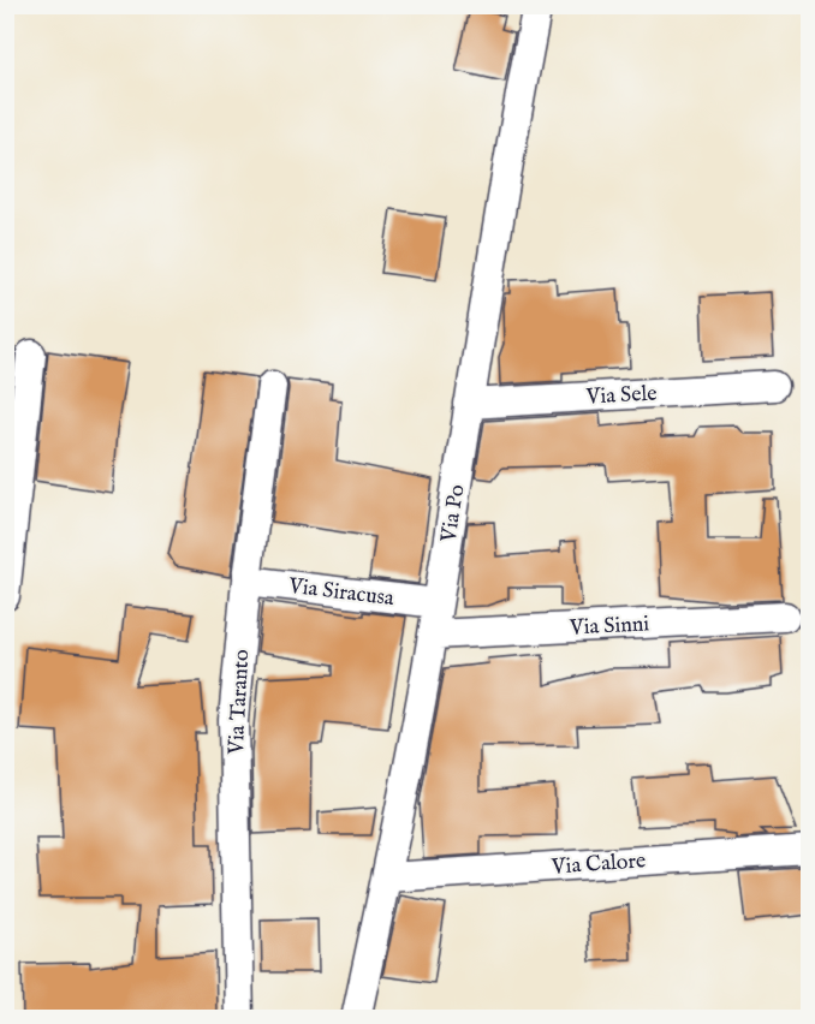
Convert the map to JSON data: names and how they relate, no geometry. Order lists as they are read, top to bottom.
{
  "streets": {
    "street": [
      "Via Sele",
      "Via Po",
      "Via Siracusa",
      "Via Sinni",
      "Via Taranto",
      "Via Calore"
    ]
  },
  "crossings": [
    ["Via Sele", "Via Po"],
    ["Via Po", "Via Siracusa"],
    ["Via Po", "Via Sinni"],
    ["Via Po", "Via Calore"],
    ["Via Siracusa", "Via Taranto"]
  ]
}
